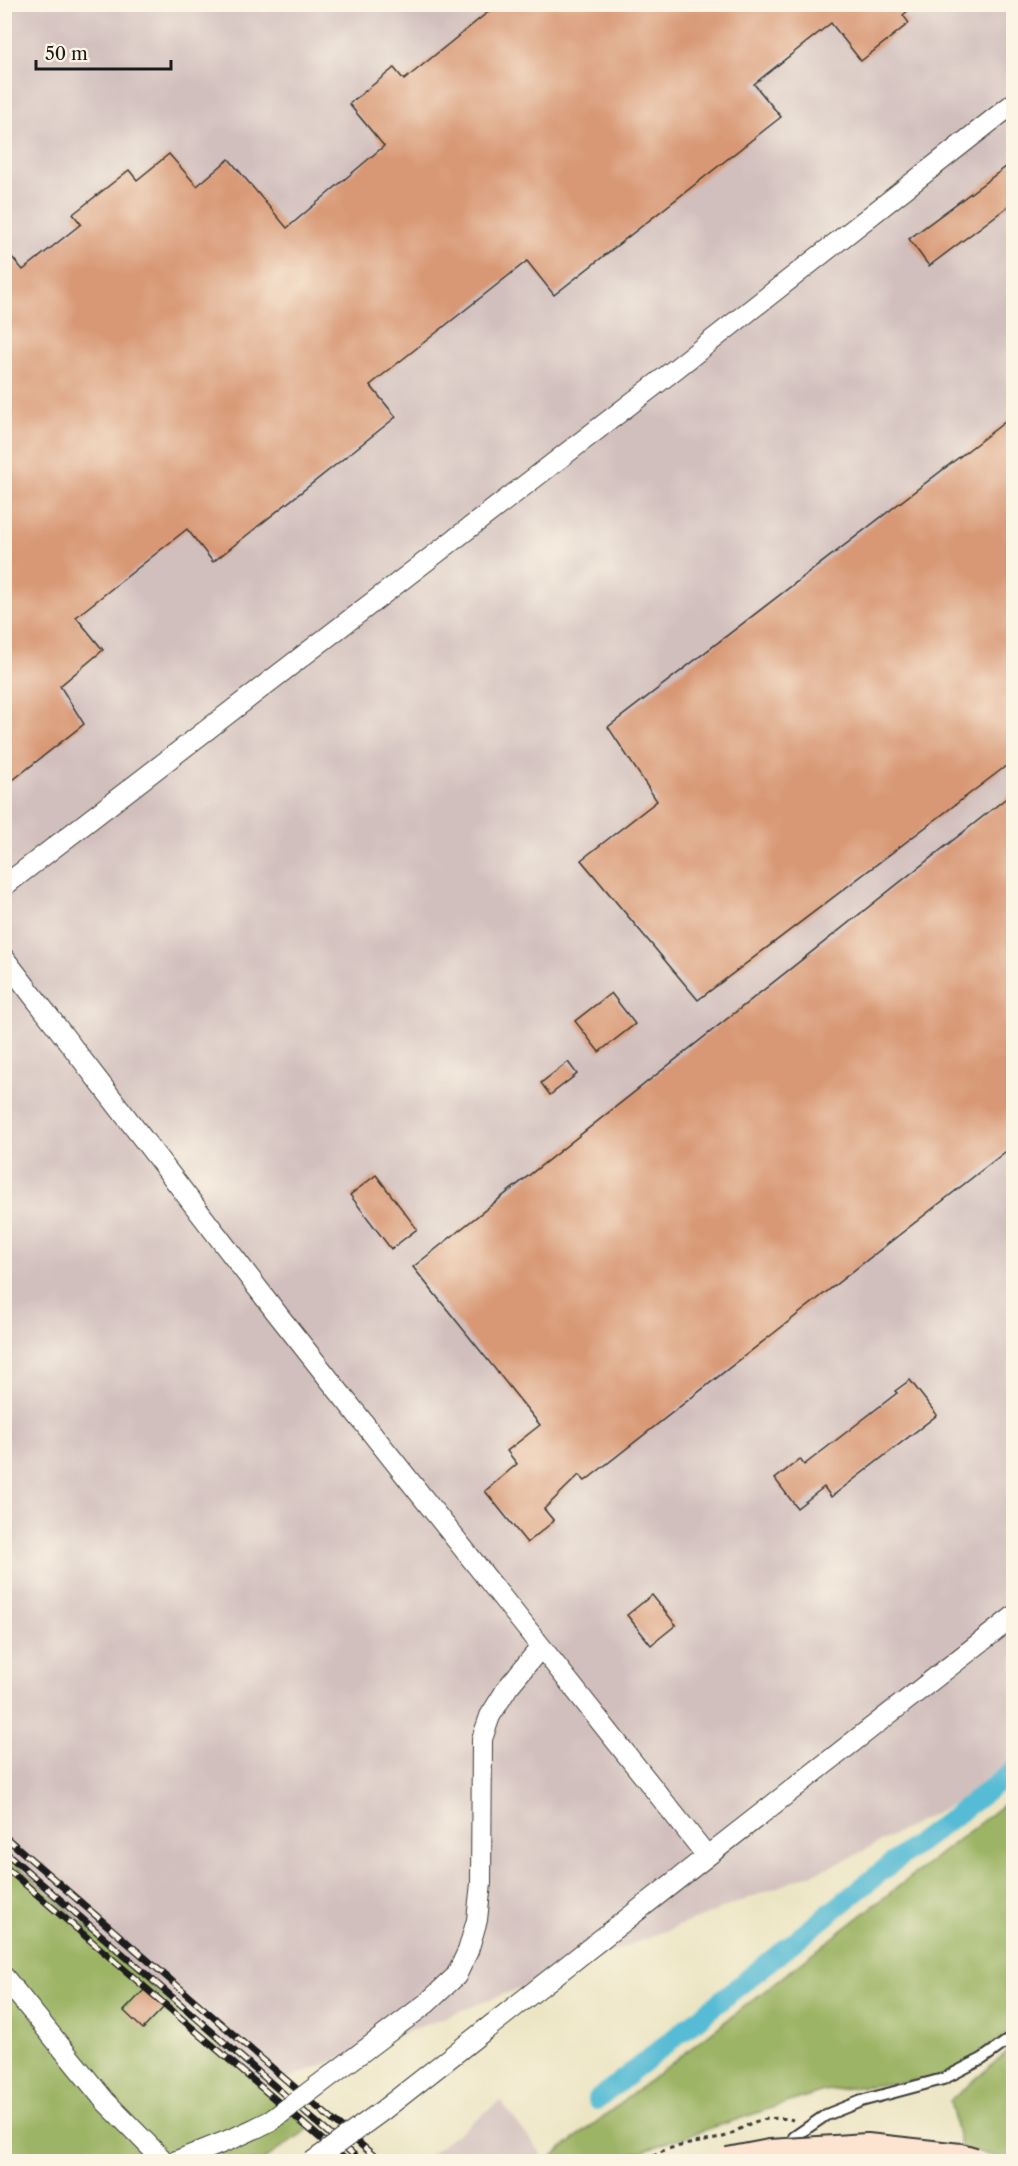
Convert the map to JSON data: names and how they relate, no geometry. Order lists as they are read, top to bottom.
{
  "scale_bar": "50 m"
}
